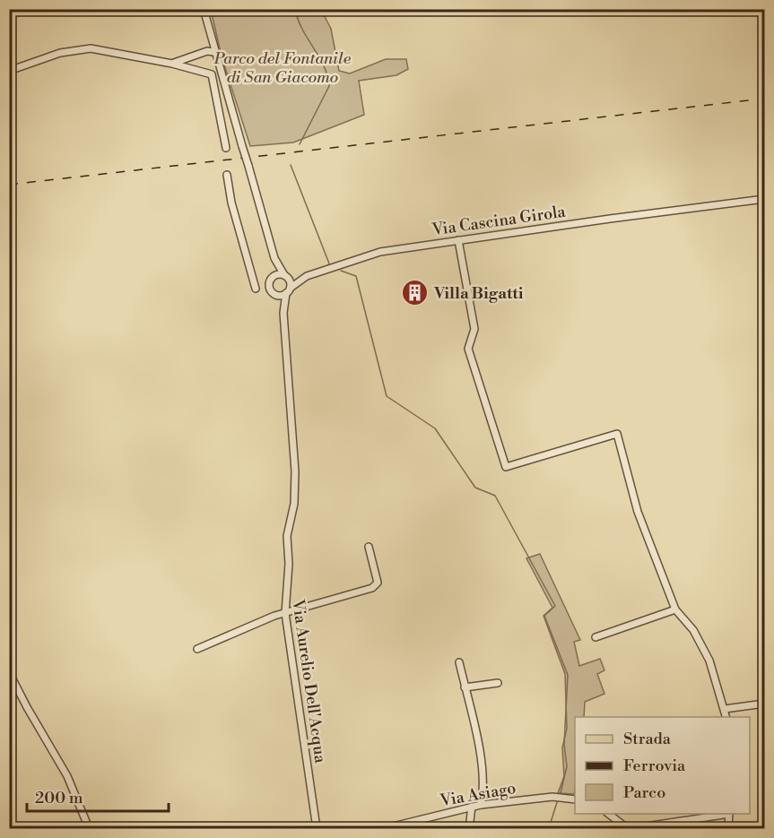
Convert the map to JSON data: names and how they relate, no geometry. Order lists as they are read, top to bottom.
{
  "streets": {
    "street": ["Via Cascina Girola", "Via Aurelio Dell'Acqua", "Via Asiago"]
  },
  "crossings": [
    ["Via Cascina Girola", "Via Aurelio Dell'Acqua"]
  ],
  "parks": ["Parco del Fontanile di San Giacomo"],
  "places": {
    "building": ["Villa Bigatti"]
  },
  "legend": ["Strada", "Ferrovia", "Parco"],
  "scale_bar": "200 m"
}
